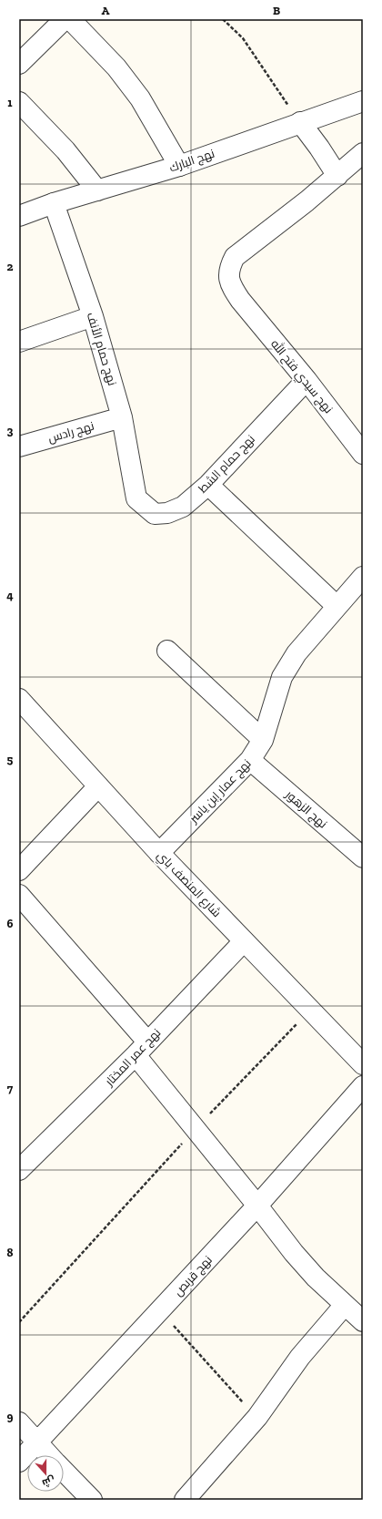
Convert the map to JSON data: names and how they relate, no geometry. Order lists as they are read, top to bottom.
{
  "streets": {
    "street": [
      "نهج البارك",
      "نهج حمام الأنف",
      "نهج سيدي فتح الله",
      "نهج رادس",
      "نهج حمام الشط",
      "نهج عمار إبن ياسر",
      "نهج الزهور",
      "شارع المنصف باي",
      "نهج عمر المختار",
      "نهج قربص"
    ]
  },
  "crossings": [
    ["نهج البارك", "نهج حمام الأنف"],
    ["نهج حمام الأنف", "نهج رادس"],
    ["نهج حمام الأنف", "نهج حمام الشط"],
    ["نهج سيدي فتح الله", "نهج حمام الشط"],
    ["نهج عمار إبن ياسر", "نهج الزهور"],
    ["نهج عمار إبن ياسر", "شارع المنصف باي"],
    ["شارع المنصف باي", "نهج عمر المختار"]
  ],
  "north": "bottom",
  "grid": {
    "columns": ["A", "B"],
    "rows": [
      "1",
      "2",
      "3",
      "4",
      "5",
      "6",
      "7",
      "8",
      "9"
    ]
  }
}
